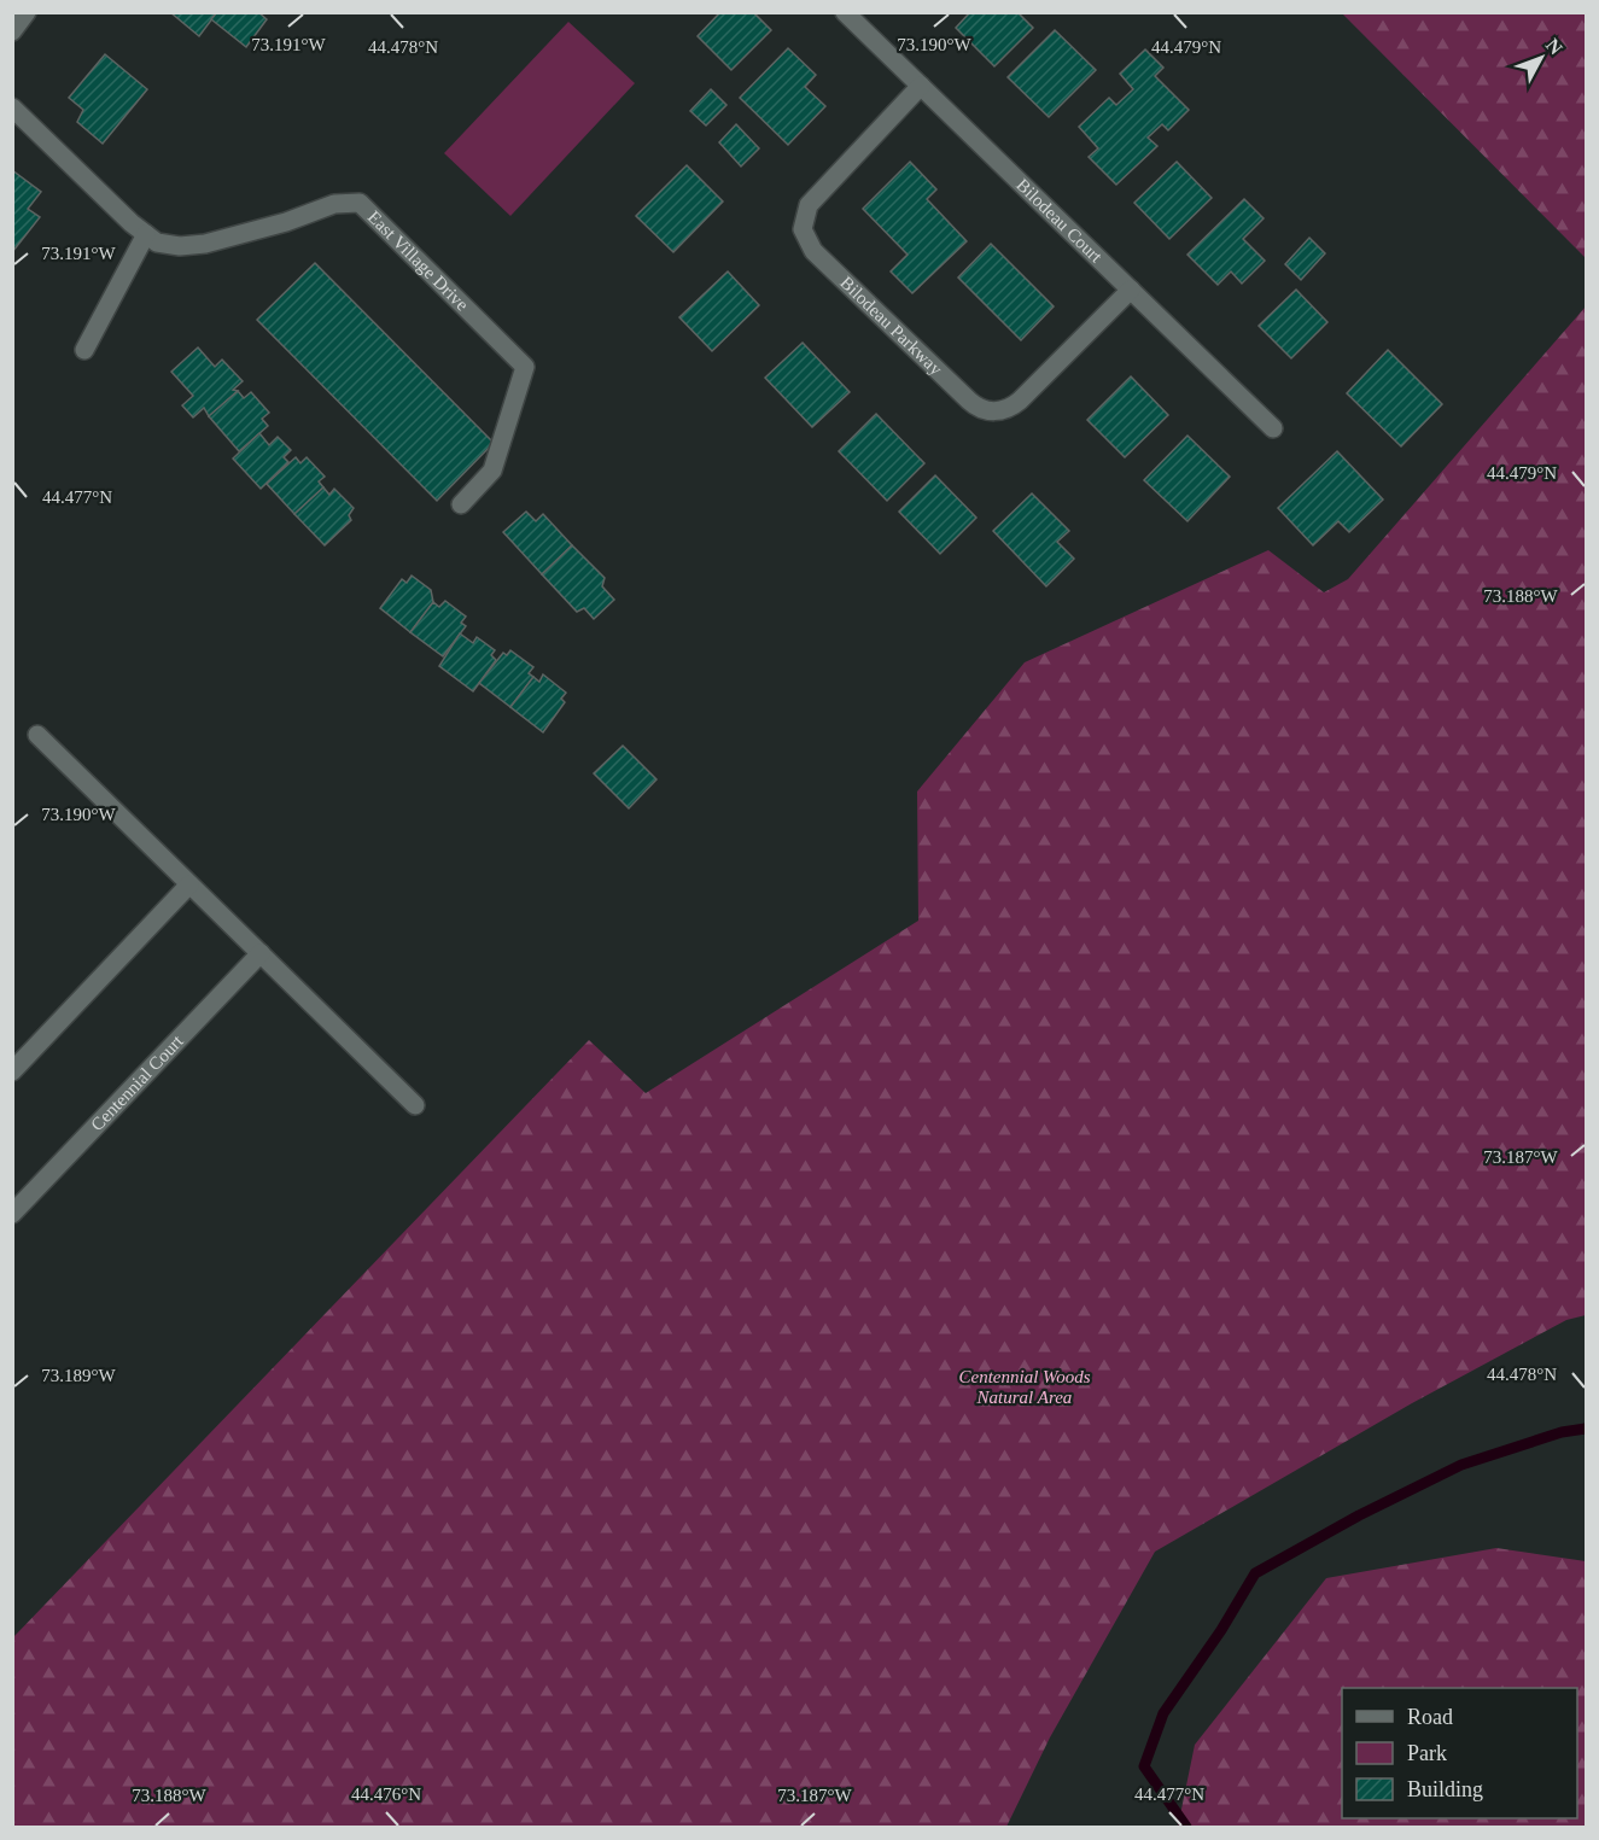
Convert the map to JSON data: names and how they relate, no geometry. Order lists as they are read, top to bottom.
{
  "streets": {
    "street": [
      "Bilodeau Court",
      "East Village Drive",
      "Bilodeau Parkway",
      "Centennial Court"
    ]
  },
  "crossings": [
    ["Bilodeau Court", "Bilodeau Parkway"]
  ],
  "parks": ["Centennial Woods Natural Area"],
  "legend": ["Road", "Park", "Building"],
  "north": "top right",
  "coordinates": [
    "73.191°W",
    "73.190°W",
    "44.478°N",
    "44.479°N",
    "44.477°N",
    "73.188°W",
    "73.187°W",
    "73.189°W",
    "44.476°N"
  ]
}
